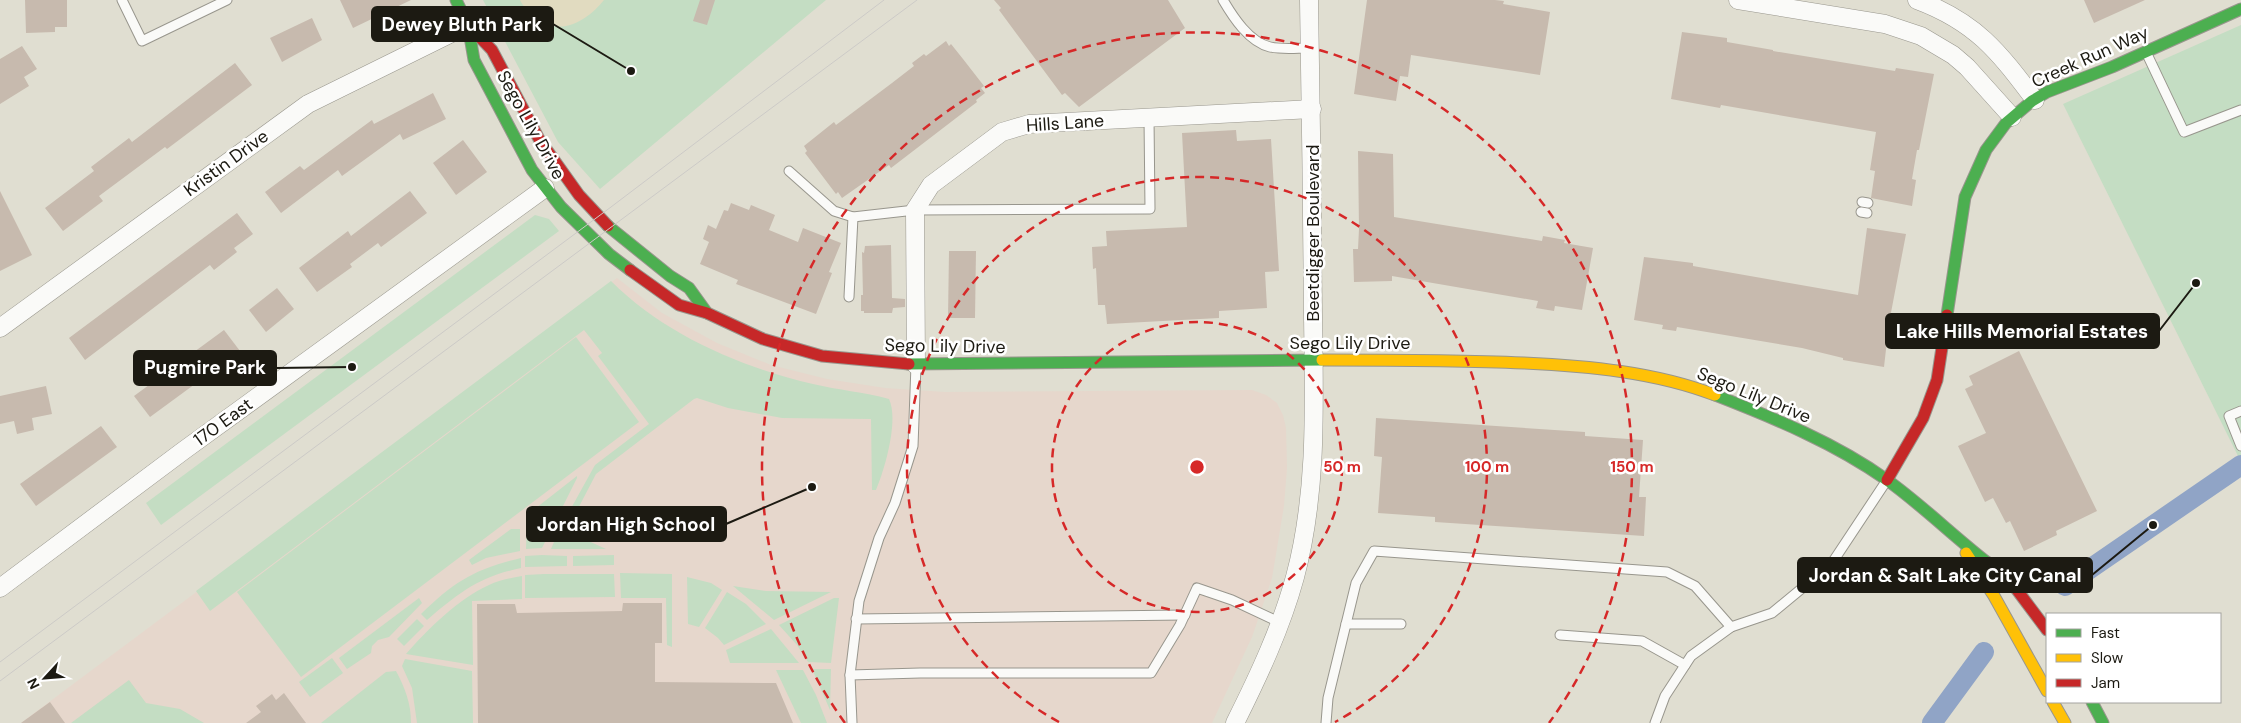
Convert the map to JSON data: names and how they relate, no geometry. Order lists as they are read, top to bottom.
{
  "streets": {
    "main road": ["Creek Run Way", "Sego Lily Drive"],
    "street": [
      "Hills Lane",
      "Kristin Drive",
      "Beetdigger Boulevard",
      "170 East"
    ]
  },
  "crossings": [
    ["Creek Run Way", "Sego Lily Drive"],
    ["Hills Lane", "Beetdigger Boulevard"],
    ["Sego Lily Drive", "Kristin Drive"],
    ["Sego Lily Drive", "Beetdigger Boulevard"],
    ["Sego Lily Drive", "170 East"]
  ],
  "places": [
    "Dewey Bluth Park",
    "Lake Hills Memorial Estates",
    "Pugmire Park",
    "Jordan High School",
    "Jordan & Salt Lake City Canal"
  ],
  "legend": ["Fast", "Slow", "Jam"],
  "north": "bottom left",
  "rings": ["50 m", "100 m", "150 m"]
}
